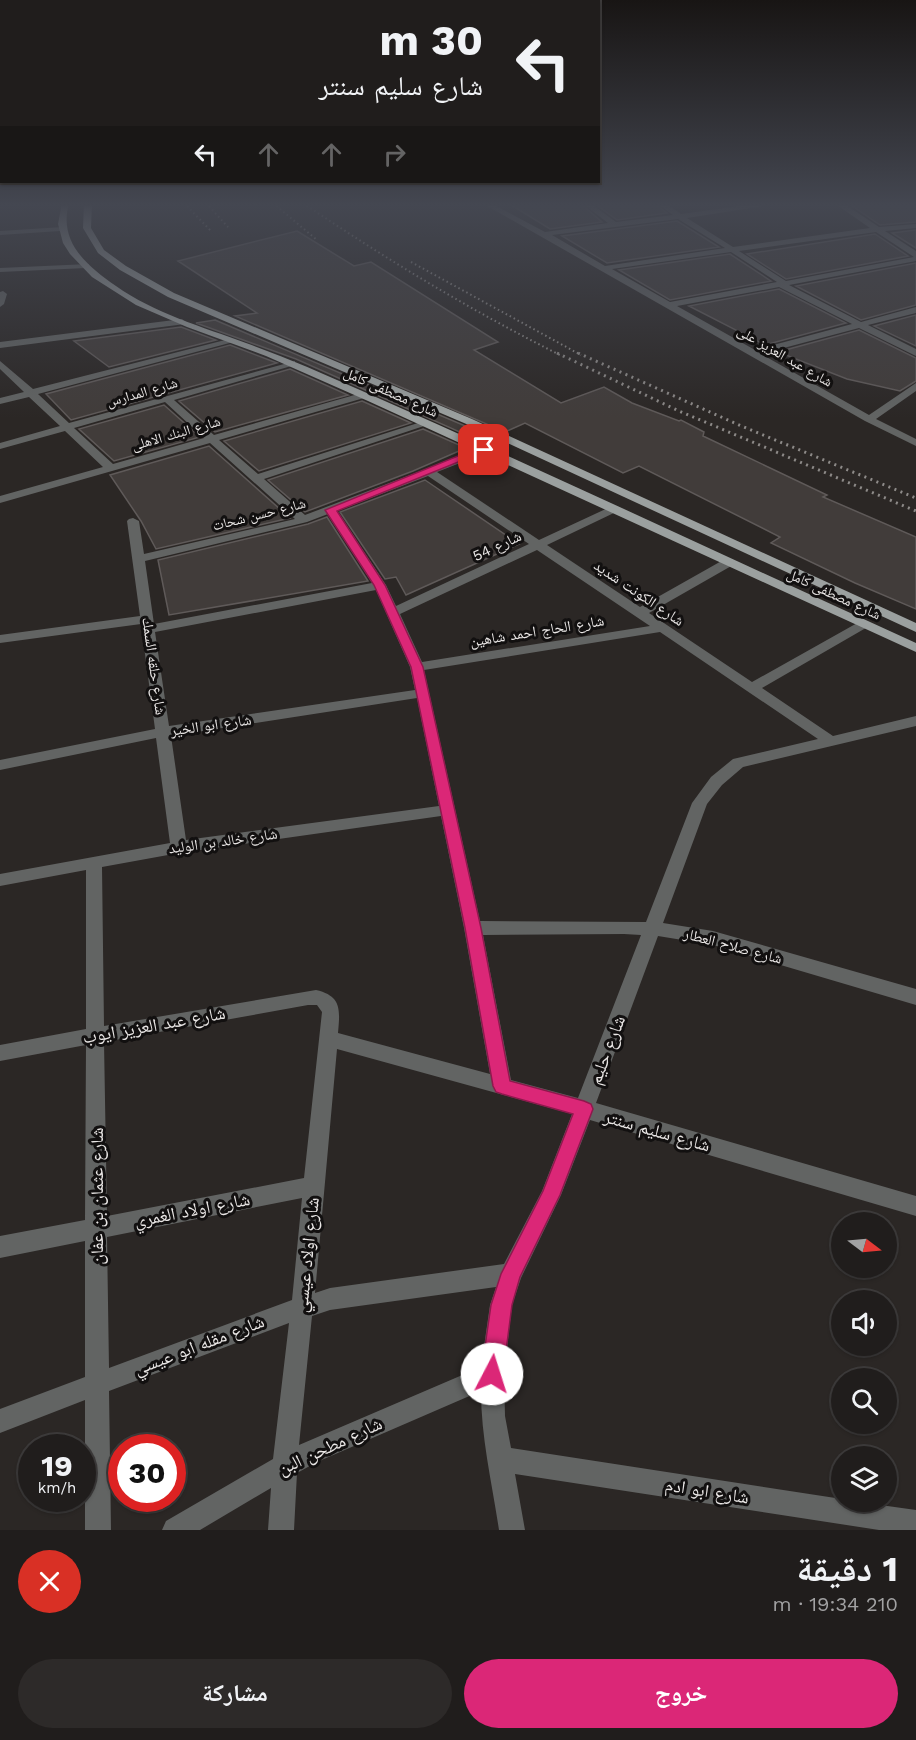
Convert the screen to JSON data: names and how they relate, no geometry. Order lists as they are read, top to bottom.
{
  "streets": {
    "main road": ["شارع مصطفى كامل"],
    "street": [
      "شارع عبد العزيز على",
      "شارع المدارس",
      "شارع البنك الاهلى",
      "شارع حسن شحات",
      "شارع 54",
      "شارع الكونت شديد",
      "شارع الحاج احمد شاهين",
      "شارع حلقه السمك",
      "شارع ابو الخير",
      "شارع خالد بن الوليد",
      "شارع صلاح العطار",
      "شارع عبد العزيز ايوب",
      "شارع حليم",
      "شارع سليم سنتر",
      "شارع عثمان بن عفان",
      "شارع اولاد الغمري",
      "شارع اولاد عيسي",
      "شارع مقله ابو عيسي",
      "شارع مطحن البن",
      "شارع ابو ادم"
    ]
  },
  "crossings": [
    ["شارع المدارس", "شارع مصطفى كامل"],
    ["شارع مصطفى كامل", "شارع البنك الاهلى"],
    ["شارع مصطفى كامل", "شارع حسن شحات"],
    ["شارع مصطفى كامل", "شارع 54"],
    ["شارع حسن شحات", "شارع الكونت شديد"],
    ["شارع حسن شحات", "شارع حلقه السمك"],
    ["شارع 54", "شارع الكونت شديد"],
    ["شارع الكونت شديد", "شارع الحاج احمد شاهين"],
    ["شارع الكونت شديد", "شارع حليم"],
    ["شارع حلقه السمك", "شارع ابو الخير"],
    ["شارع حلقه السمك", "شارع خالد بن الوليد"],
    ["شارع خالد بن الوليد", "شارع عثمان بن عفان"],
    ["شارع صلاح العطار", "شارع حليم"],
    ["شارع عبد العزيز ايوب", "شارع عثمان بن عفان"],
    ["شارع عبد العزيز ايوب", "شارع اولاد عيسي"],
    ["شارع حليم", "شارع سليم سنتر"],
    ["شارع حليم", "شارع مقله ابو عيسي"],
    ["شارع حليم", "شارع مطحن البن"],
    ["شارع حليم", "شارع ابو ادم"],
    ["شارع سليم سنتر", "شارع اولاد عيسي"],
    ["شارع عثمان بن عفان", "شارع اولاد الغمري"],
    ["شارع عثمان بن عفان", "شارع مقله ابو عيسي"],
    ["شارع اولاد الغمري", "شارع اولاد عيسي"],
    ["شارع اولاد عيسي", "شارع مقله ابو عيسي"],
    ["شارع اولاد عيسي", "شارع مطحن البن"]
  ],
  "north": "right",
  "page": {
    "turn": ["30 m", "شارع سليم سنتر"],
    "speed": "19 km/h",
    "limit": "30",
    "heading": ["1 دقيقة", "210 m · 19:34"],
    "buttons": ["خروج", "مشاركة"]
  }
}
